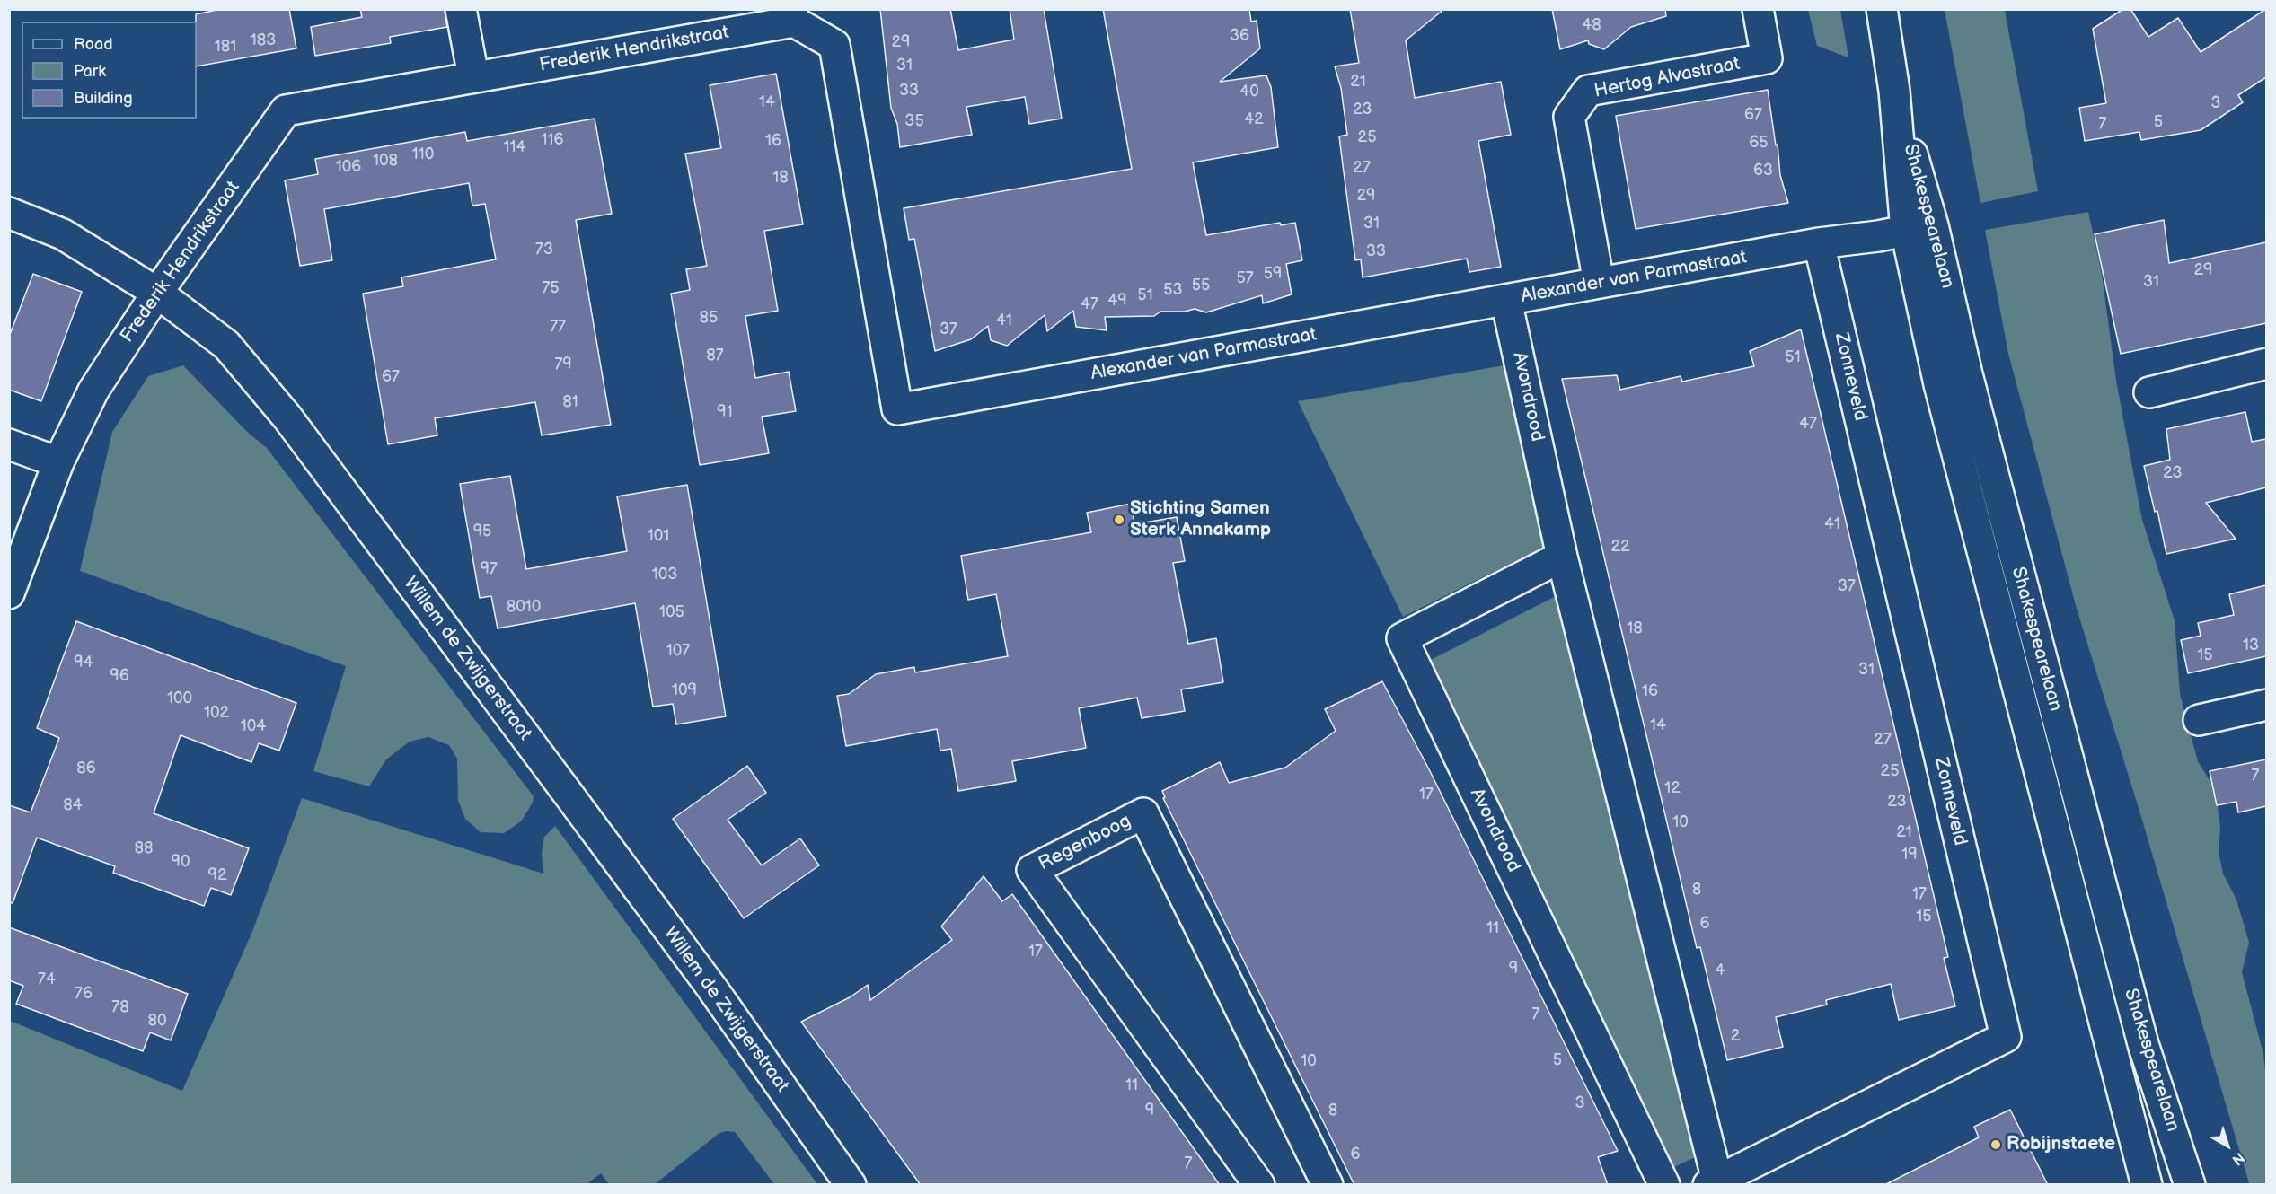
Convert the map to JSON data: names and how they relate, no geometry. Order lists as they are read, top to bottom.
{
  "streets": {
    "street": [
      "Frederik Hendrikstraat",
      "Hertog Alvastraat",
      "Shakespearelaan",
      "Alexander van Parmastraat",
      "Zonneveld",
      "Avondrood",
      "Willem de Zwijgerstraat",
      "Regenboog"
    ]
  },
  "crossings": [
    ["Frederik Hendrikstraat", "Alexander van Parmastraat"],
    ["Frederik Hendrikstraat", "Willem de Zwijgerstraat"],
    ["Hertog Alvastraat", "Alexander van Parmastraat"],
    ["Shakespearelaan", "Alexander van Parmastraat"],
    ["Alexander van Parmastraat", "Zonneveld"],
    ["Alexander van Parmastraat", "Avondrood"],
    ["Zonneveld", "Avondrood"]
  ],
  "places": ["Stichting Samen Sterk Annakamp", "Robijnstaete"],
  "house_numbers": [
    "48",
    "36",
    "183",
    "29",
    "181",
    "31",
    "21",
    "33",
    "40",
    "14",
    "3",
    "23",
    "67",
    "42",
    "35",
    "5",
    "7",
    "25",
    "116",
    "16",
    "65",
    "114",
    "110",
    "108",
    "106",
    "27",
    "63",
    "18",
    "29",
    "31",
    "73",
    "33",
    "29",
    "59",
    "57",
    "31",
    "55",
    "75",
    "53",
    "51",
    "49",
    "47",
    "85",
    "41",
    "77",
    "37",
    "87",
    "51",
    "79",
    "67",
    "81",
    "91",
    "47",
    "23",
    "41",
    "95",
    "101",
    "22",
    "97",
    "103",
    "37",
    "8010",
    "105",
    "18",
    "13",
    "107",
    "15",
    "94",
    "31",
    "96",
    "109",
    "16",
    "100",
    "102",
    "14",
    "104",
    "27",
    "86",
    "25",
    "7",
    "12",
    "17",
    "23",
    "84",
    "10",
    "21",
    "88",
    "19",
    "90",
    "92",
    "8",
    "17",
    "15",
    "6",
    "11",
    "17",
    "9",
    "4",
    "74",
    "76",
    "78",
    "7",
    "80",
    "2",
    "5",
    "10",
    "11",
    "3",
    "9",
    "8",
    "6",
    "7"
  ],
  "legend": ["Road", "Park", "Building"],
  "north": "bottom right"
}
